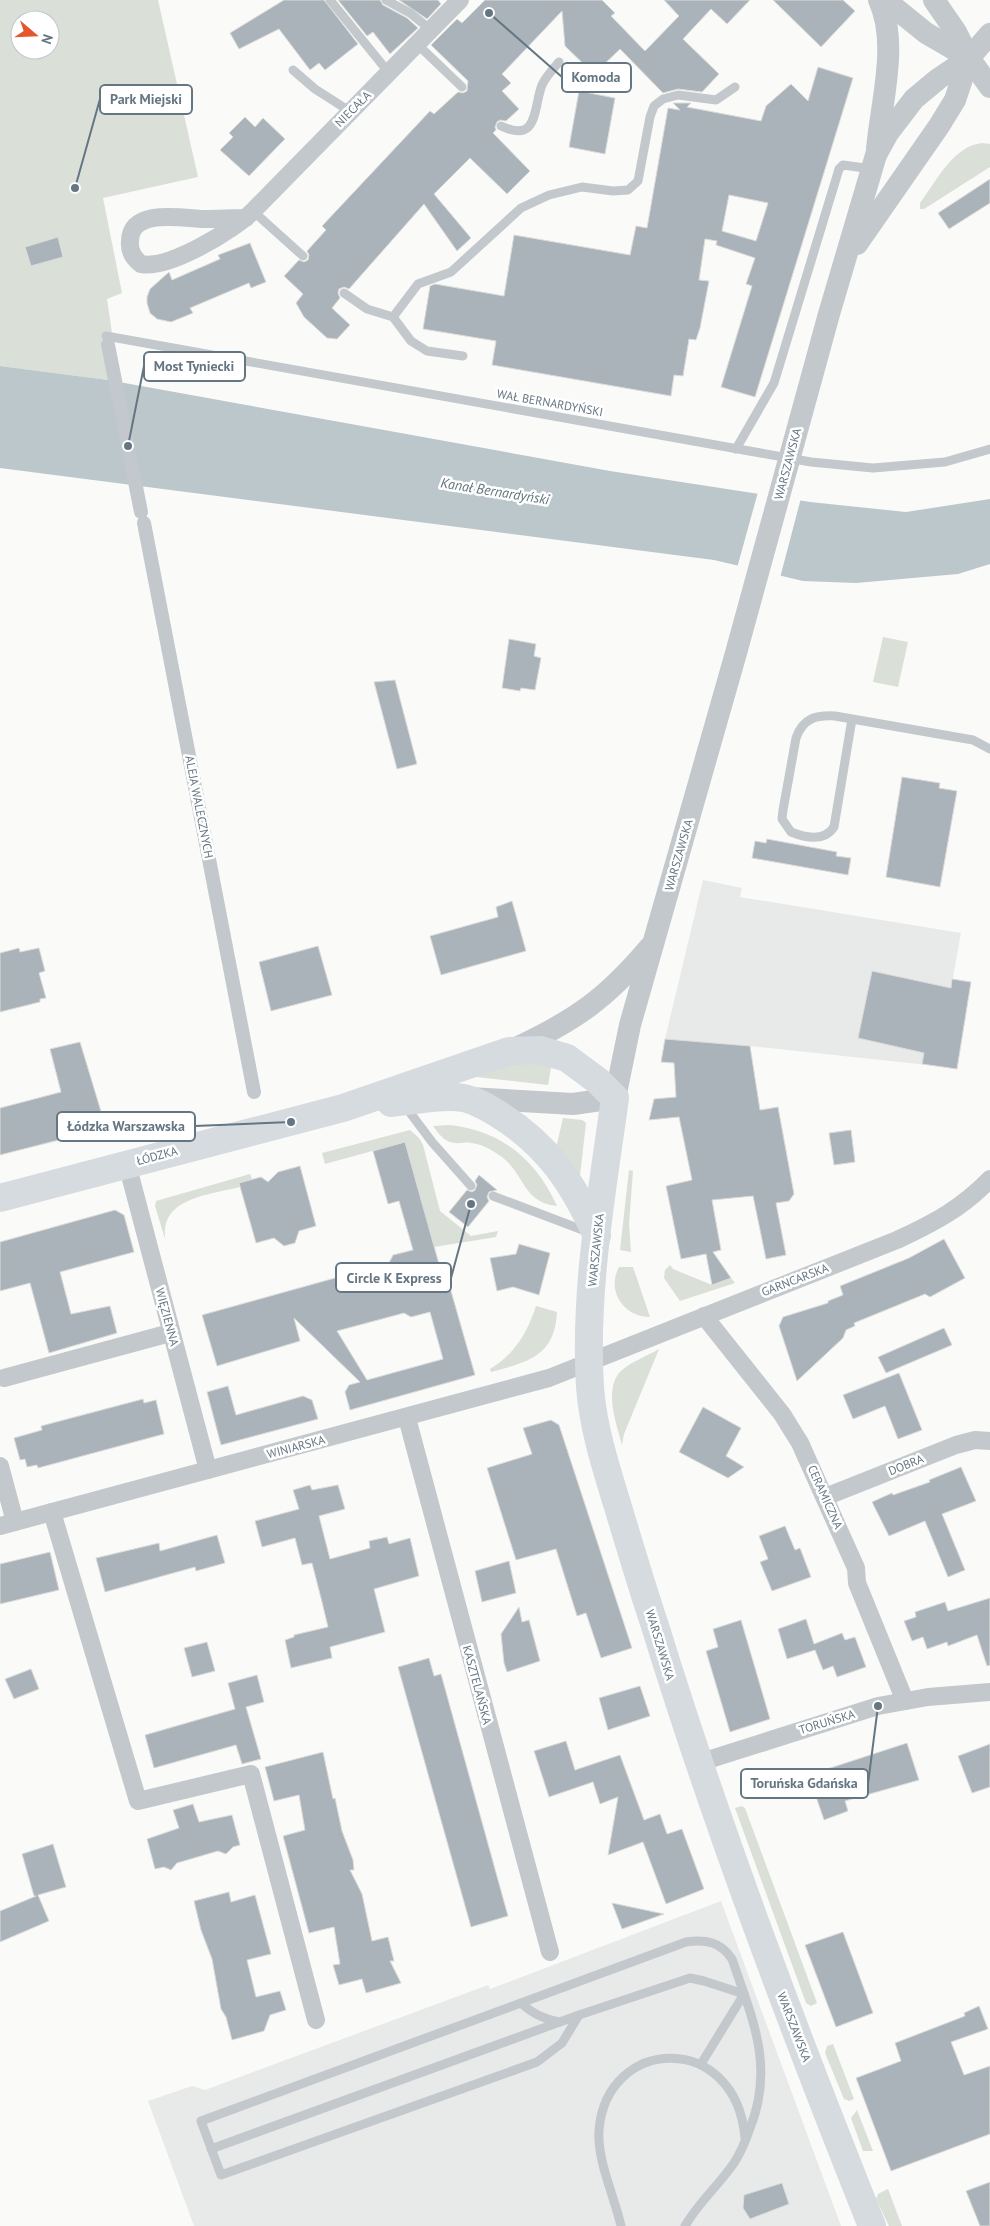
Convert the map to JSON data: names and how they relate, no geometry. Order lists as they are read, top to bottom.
{
  "streets": {
    "main road": ["WARSZAWSKA", "ŁÓDZKA"],
    "street": [
      "NIECAŁA",
      "ALEJA WALECZNYCH",
      "GARNCARSKA",
      "WIĘZIENNA",
      "WINIARSKA",
      "DOBRA",
      "CERAMICZNA",
      "KASZTELAŃSKA",
      "TORUŃSKA"
    ],
    "lane": ["WAŁ BERNARDYŃSKI"]
  },
  "crossings": [
    ["WAŁ BERNARDYŃSKI", "ALEJA WALECZNYCH"],
    ["WARSZAWSKA", "ŁÓDZKA"],
    ["WARSZAWSKA", "GARNCARSKA"],
    ["WARSZAWSKA", "WINIARSKA"],
    ["WARSZAWSKA", "TORUŃSKA"],
    ["ŁÓDZKA", "WIĘZIENNA"],
    ["GARNCARSKA", "WINIARSKA"],
    ["GARNCARSKA", "CERAMICZNA"],
    ["WIĘZIENNA", "WINIARSKA"],
    ["WINIARSKA", "KASZTELAŃSKA"],
    ["DOBRA", "CERAMICZNA"],
    ["CERAMICZNA", "TORUŃSKA"]
  ],
  "water": ["Kanał Bernardyński"],
  "places": [
    "Komoda",
    "Park Miejski",
    "Most Tyniecki",
    "Łódzka Warszawska",
    "Circle K Express",
    "Toruńska Gdańska"
  ],
  "north": "right"
}
